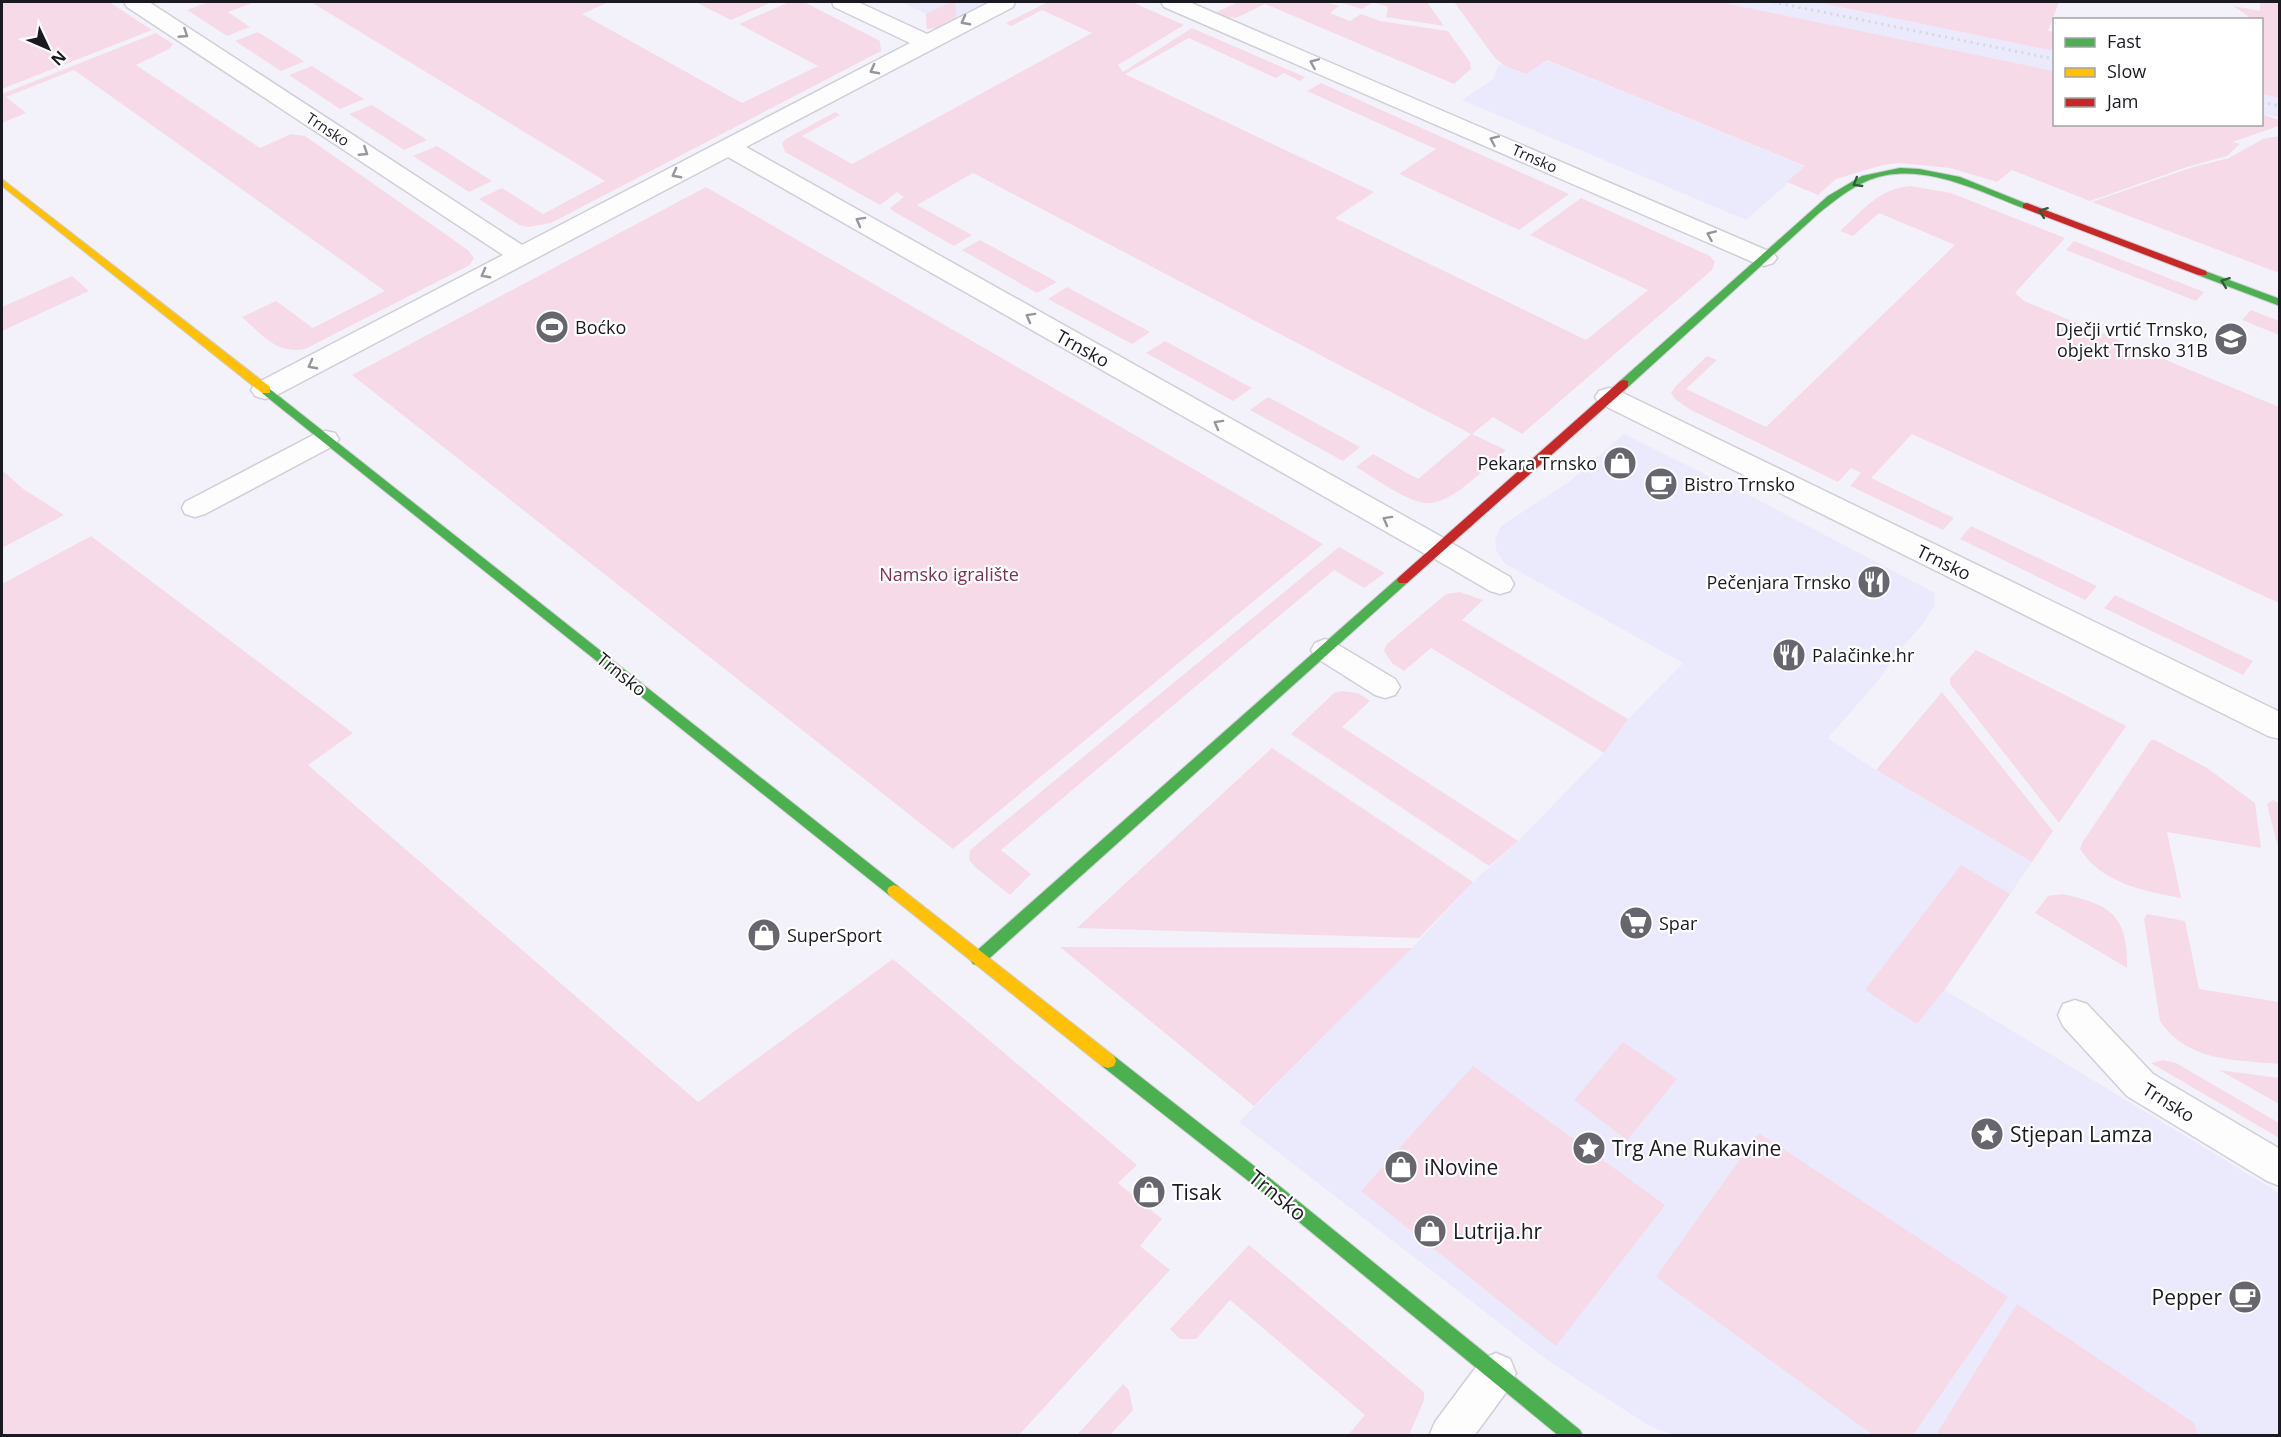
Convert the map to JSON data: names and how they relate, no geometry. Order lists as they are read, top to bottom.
{
  "streets": {
    "street": ["Trnsko"]
  },
  "parks": ["Namsko igralište"],
  "places": {
    "sports": ["Boćko"],
    "school or university": ["Dječji vrtić Trnsko, objekt Trnsko 31B"],
    "shop": [
      "Pekara Trnsko",
      "SuperSport",
      "iNovine",
      "Tisak",
      "Lutrija.hr"
    ],
    "cafe": ["Bistro Trnsko", "Pepper"],
    "restaurant": ["Pečenjara Trnsko", "Palačinke.hr"],
    "supermarket": ["Spar"],
    "place": ["Stjepan Lamza", "Trg Ane Rukavine"]
  },
  "legend": ["Fast", "Slow", "Jam"],
  "north": "bottom right"
}
